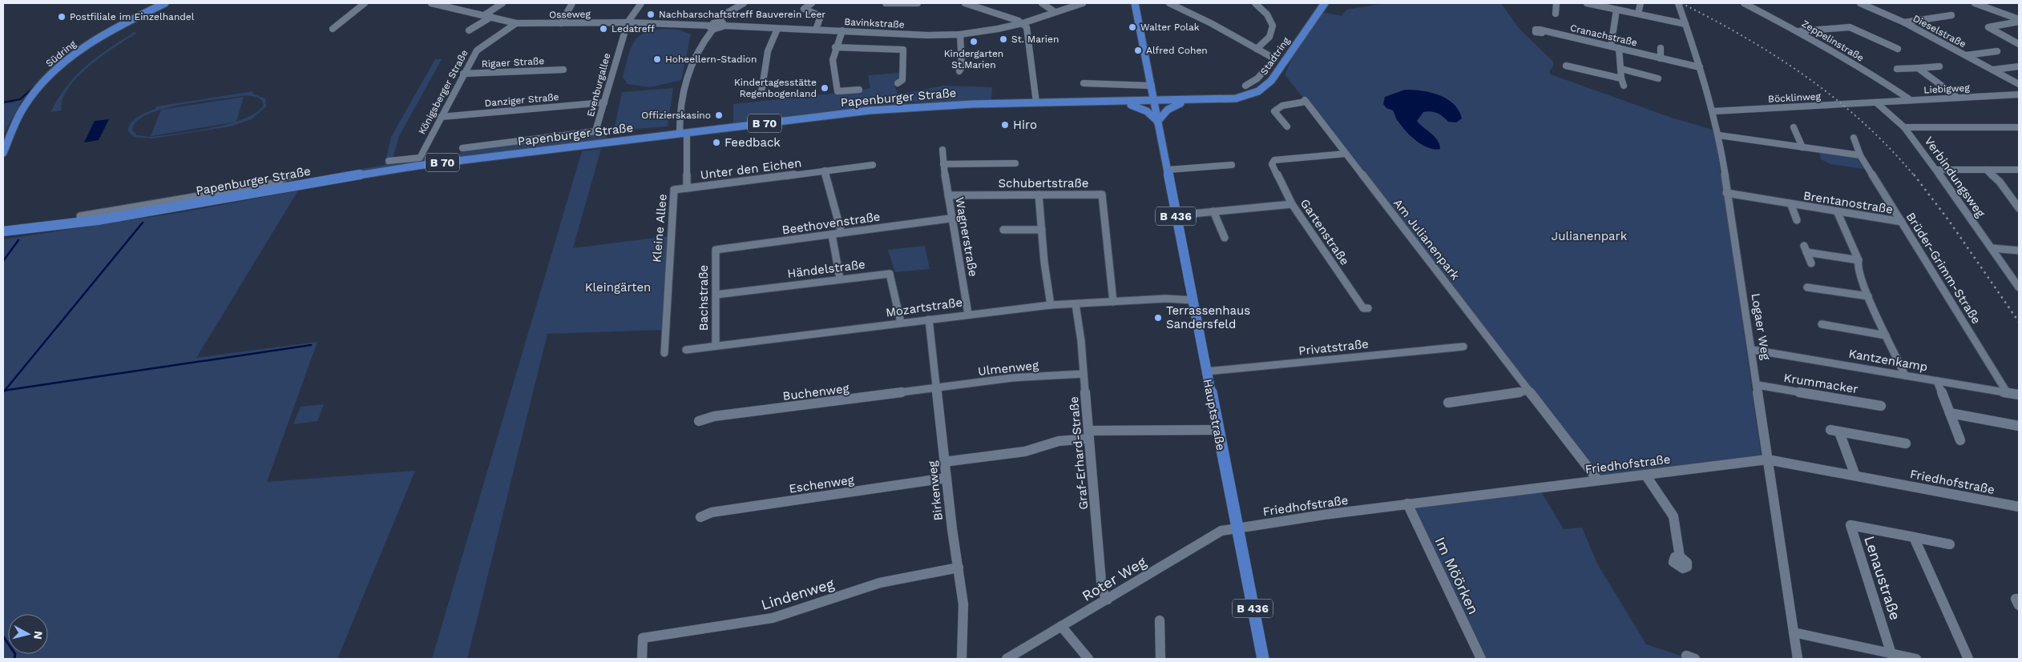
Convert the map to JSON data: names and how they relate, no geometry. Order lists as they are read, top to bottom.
{
  "streets": {
    "main road": [
      "Südring",
      "Stadtring",
      "Papenburger Straße",
      "B 70",
      "B 436",
      "Hauptstraße"
    ],
    "street": [
      "Osseweg",
      "Bavinkstraße",
      "Dieselstraße",
      "Cranachstraße",
      "Zeppelinstraße",
      "Rigaer Straße",
      "Evenburgallee",
      "Liebigweg",
      "Königsberger Straße",
      "Böcklinweg",
      "Danziger Straße",
      "Unter den Eichen",
      "Verbindungsweg",
      "Schubertstraße",
      "Brentanostraße",
      "Beethovenstraße",
      "Kleine Allee",
      "Gartenstraße",
      "Wagnerstraße",
      "Am Julianenpark",
      "Brüder-Grimm-Straße",
      "Händelstraße",
      "Bachstraße",
      "Mozartstraße",
      "Logaer Weg",
      "Privatstraße",
      "Kantzenkamp",
      "Ulmenweg",
      "Krummacker",
      "Buchenweg",
      "Graf-Erhard-Straße",
      "Friedhofstraße",
      "Eschenweg",
      "Birkenweg",
      "Im Möörken",
      "Lenaustraße",
      "Roter Weg",
      "Lindenweg"
    ]
  },
  "crossings": [
    ["Osseweg", "Bavinkstraße"],
    ["Osseweg", "Evenburgallee"],
    ["Osseweg", "Königsberger Straße"],
    ["Osseweg", "Unter den Eichen"],
    ["Cranachstraße", "Logaer Weg"],
    ["Zeppelinstraße", "Liebigweg"],
    ["Stadtring", "Papenburger Straße"],
    ["Stadtring", "Hauptstraße"],
    ["Rigaer Straße", "Königsberger Straße"],
    ["Evenburgallee", "Danziger Straße"],
    ["Liebigweg", "Böcklinweg"],
    ["Liebigweg", "Verbindungsweg"],
    ["Königsberger Straße", "Danziger Straße"],
    ["Papenburger Straße", "Unter den Eichen"],
    ["Papenburger Straße", "Hauptstraße"],
    ["Böcklinweg", "Verbindungsweg"],
    ["Böcklinweg", "Logaer Weg"],
    ["Unter den Eichen", "Kleine Allee"],
    ["Schubertstraße", "Wagnerstraße"],
    ["Schubertstraße", "Mozartstraße"],
    ["Brentanostraße", "Brüder-Grimm-Straße"],
    ["Brentanostraße", "Logaer Weg"],
    ["Beethovenstraße", "Wagnerstraße"],
    ["Beethovenstraße", "Bachstraße"],
    ["Gartenstraße", "Am Julianenpark"],
    ["Wagnerstraße", "Mozartstraße"],
    ["Am Julianenpark", "Friedhofstraße"],
    ["Brüder-Grimm-Straße", "Kantzenkamp"],
    ["Händelstraße", "Bachstraße"],
    ["Händelstraße", "Mozartstraße"],
    ["Bachstraße", "Mozartstraße"],
    ["Mozartstraße", "Hauptstraße"],
    ["Mozartstraße", "Graf-Erhard-Straße"],
    ["Mozartstraße", "Birkenweg"],
    ["Logaer Weg", "Kantzenkamp"],
    ["Logaer Weg", "Krummacker"],
    ["Logaer Weg", "Friedhofstraße"],
    ["Privatstraße", "Hauptstraße"],
    ["Ulmenweg", "Buchenweg"],
    ["Ulmenweg", "Graf-Erhard-Straße"],
    ["Ulmenweg", "Birkenweg"],
    ["Buchenweg", "Birkenweg"],
    ["Hauptstraße", "Friedhofstraße"],
    ["Hauptstraße", "Roter Weg"],
    ["Graf-Erhard-Straße", "Roter Weg"],
    ["Friedhofstraße", "Im Möörken"],
    ["Friedhofstraße", "Roter Weg"],
    ["Eschenweg", "Birkenweg"],
    ["Birkenweg", "Lindenweg"]
  ],
  "parks": ["Julianenpark", "Kleingärten"],
  "places": [
    "Nachbarschaftstreff Bauverein Leer",
    "Postfiliale im Einzelhandel",
    "Walter Polak",
    "Ledatreff",
    "St. Marien",
    "Kindergarten St.Marien",
    "Alfred Cohen",
    "Hoheellern-Stadion",
    "Kindertagesstätte Regenbogenland",
    "Offizierskasino",
    "Hiro",
    "Feedback",
    "Terrassenhaus Sandersfeld"
  ],
  "north": "right"
}
